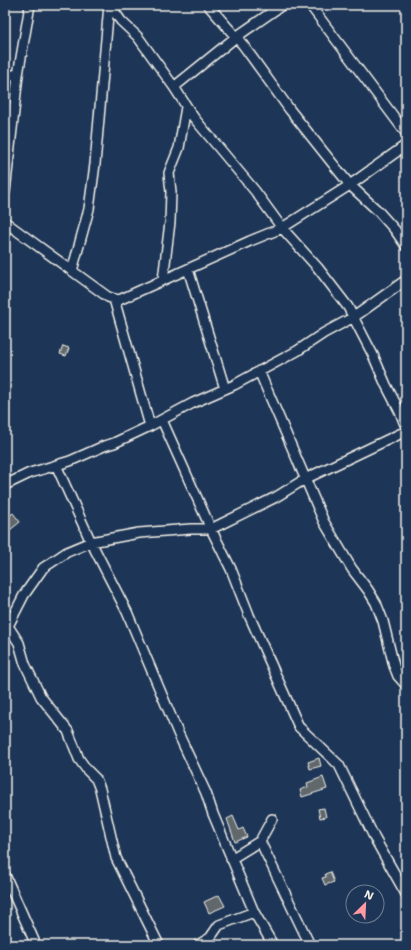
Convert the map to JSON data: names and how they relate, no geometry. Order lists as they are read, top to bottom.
{
  "north": "top right"
}
